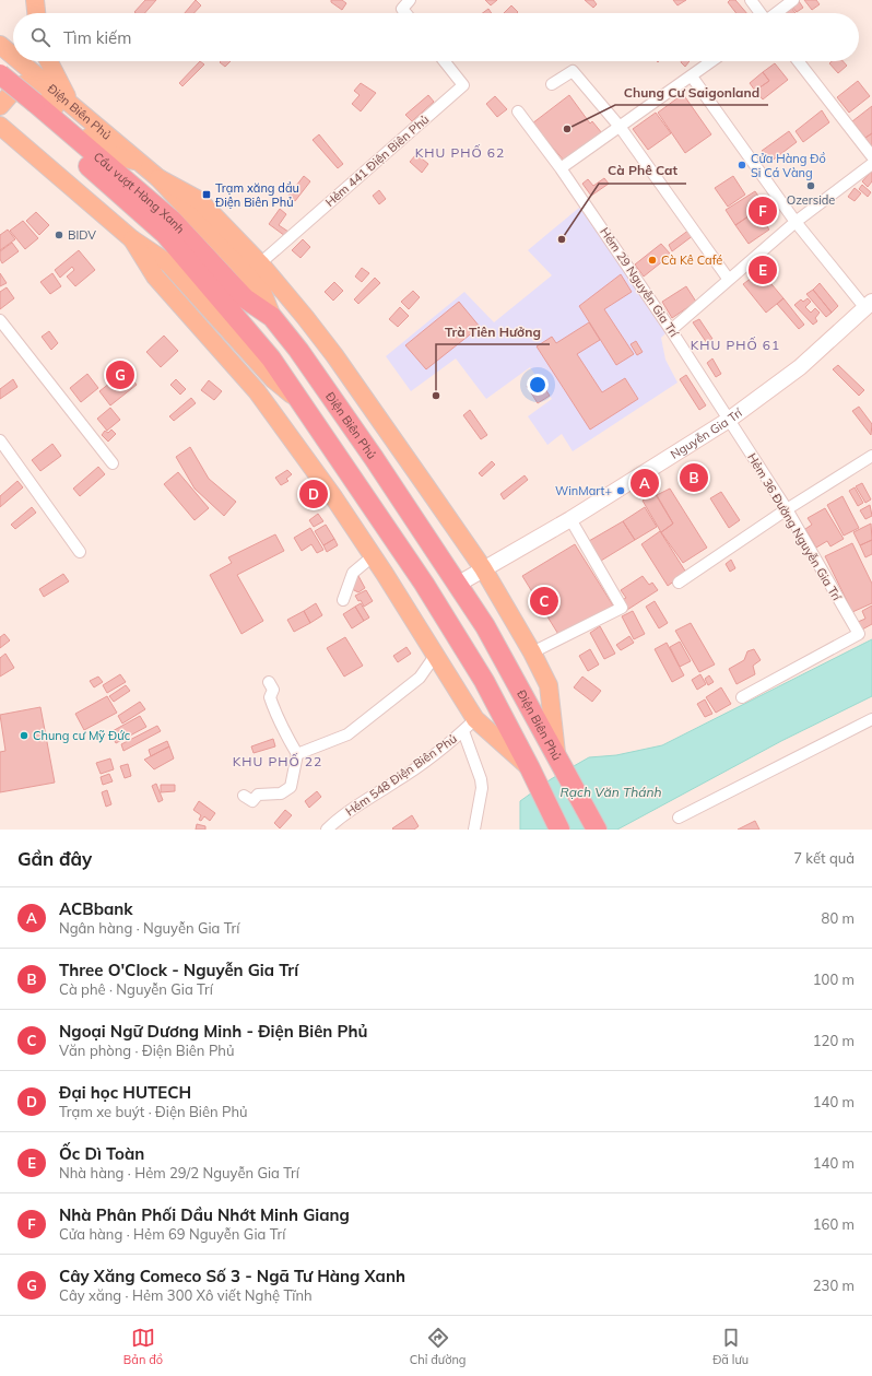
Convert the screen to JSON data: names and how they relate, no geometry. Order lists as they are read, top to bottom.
{
  "streets": {
    "highway": ["Điện Biên Phủ", "Cầu vượt Hàng Xanh"],
    "street": [
      "Hẻm 441 Điện Biên Phủ",
      "Hẻm 29 Nguyễn Gia Trí",
      "Nguyễn Gia Trí",
      "Hẻm 36 Đường Nguyễn Gia Trí",
      "Hẻm 548 Điện Biên Phủ"
    ]
  },
  "crossings": [
    ["Điện Biên Phủ", "Hẻm 441 Điện Biên Phủ"],
    ["Điện Biên Phủ", "Cầu vượt Hàng Xanh"],
    ["Điện Biên Phủ", "Nguyễn Gia Trí"],
    ["Hẻm 29 Nguyễn Gia Trí", "Nguyễn Gia Trí"],
    ["Hẻm 29 Nguyễn Gia Trí", "Hẻm 36 Đường Nguyễn Gia Trí"],
    ["Nguyễn Gia Trí", "Hẻm 36 Đường Nguyễn Gia Trí"]
  ],
  "districts": ["KHU PHỐ 62", "KHU PHỐ 61", "KHU PHỐ 22"],
  "water": ["Rạch Văn Thánh"],
  "places": {
    "other": [
      "Chung Cư Saigonland",
      "Cửa Hàng Đồ Si Cá Vàng",
      "Ozerside",
      "BIDV",
      "Cà Phê Cat",
      "Cà Kê Café",
      "Trà Tiên Hưởng",
      "WinMart+",
      "Chung cư Mỹ Đức"
    ],
    "transit": ["Trạm xăng dầu Điện Biên Phủ"]
  },
  "page": {
    "search": "Tìm kiếm",
    "pins": [
      "F",
      "E",
      "G",
      "B",
      "A",
      "D",
      "C"
    ],
    "heading": ["Gần đây", "7 kết quả"],
    "list": [
      {
        "mark": "A",
        "name": "ACBbank",
        "note": "Ngân hàng · Nguyễn Gia Trí",
        "value": "80 m"
      },
      {
        "mark": "B",
        "name": "Three O'Clock - Nguyễn Gia Trí",
        "note": "Cà phê · Nguyễn Gia Trí",
        "value": "100 m"
      },
      {
        "mark": "C",
        "name": "Ngoại Ngữ Dương Minh - Điện Biên Phủ",
        "note": "Văn phòng · Điện Biên Phủ",
        "value": "120 m"
      },
      {
        "mark": "D",
        "name": "Đại học HUTECH",
        "note": "Trạm xe buýt · Điện Biên Phủ",
        "value": "140 m"
      },
      {
        "mark": "E",
        "name": "Ốc Dì Toàn",
        "note": "Nhà hàng · Hẻm 29/2 Nguyễn Gia Trí",
        "value": "140 m"
      },
      {
        "mark": "F",
        "name": "Nhà Phân Phối Dầu Nhớt Minh Giang",
        "note": "Cửa hàng · Hẻm 69 Nguyễn Gia Trí",
        "value": "160 m"
      },
      {
        "mark": "G",
        "name": "Cây Xăng Comeco Số 3 - Ngã Tư Hàng Xanh",
        "note": "Cây xăng · Hẻm 300 Xô viết Nghệ Tĩnh",
        "value": "230 m"
      }
    ],
    "nav": ["Bản đồ", "Chỉ đường", "Đã lưu"]
  }
}
